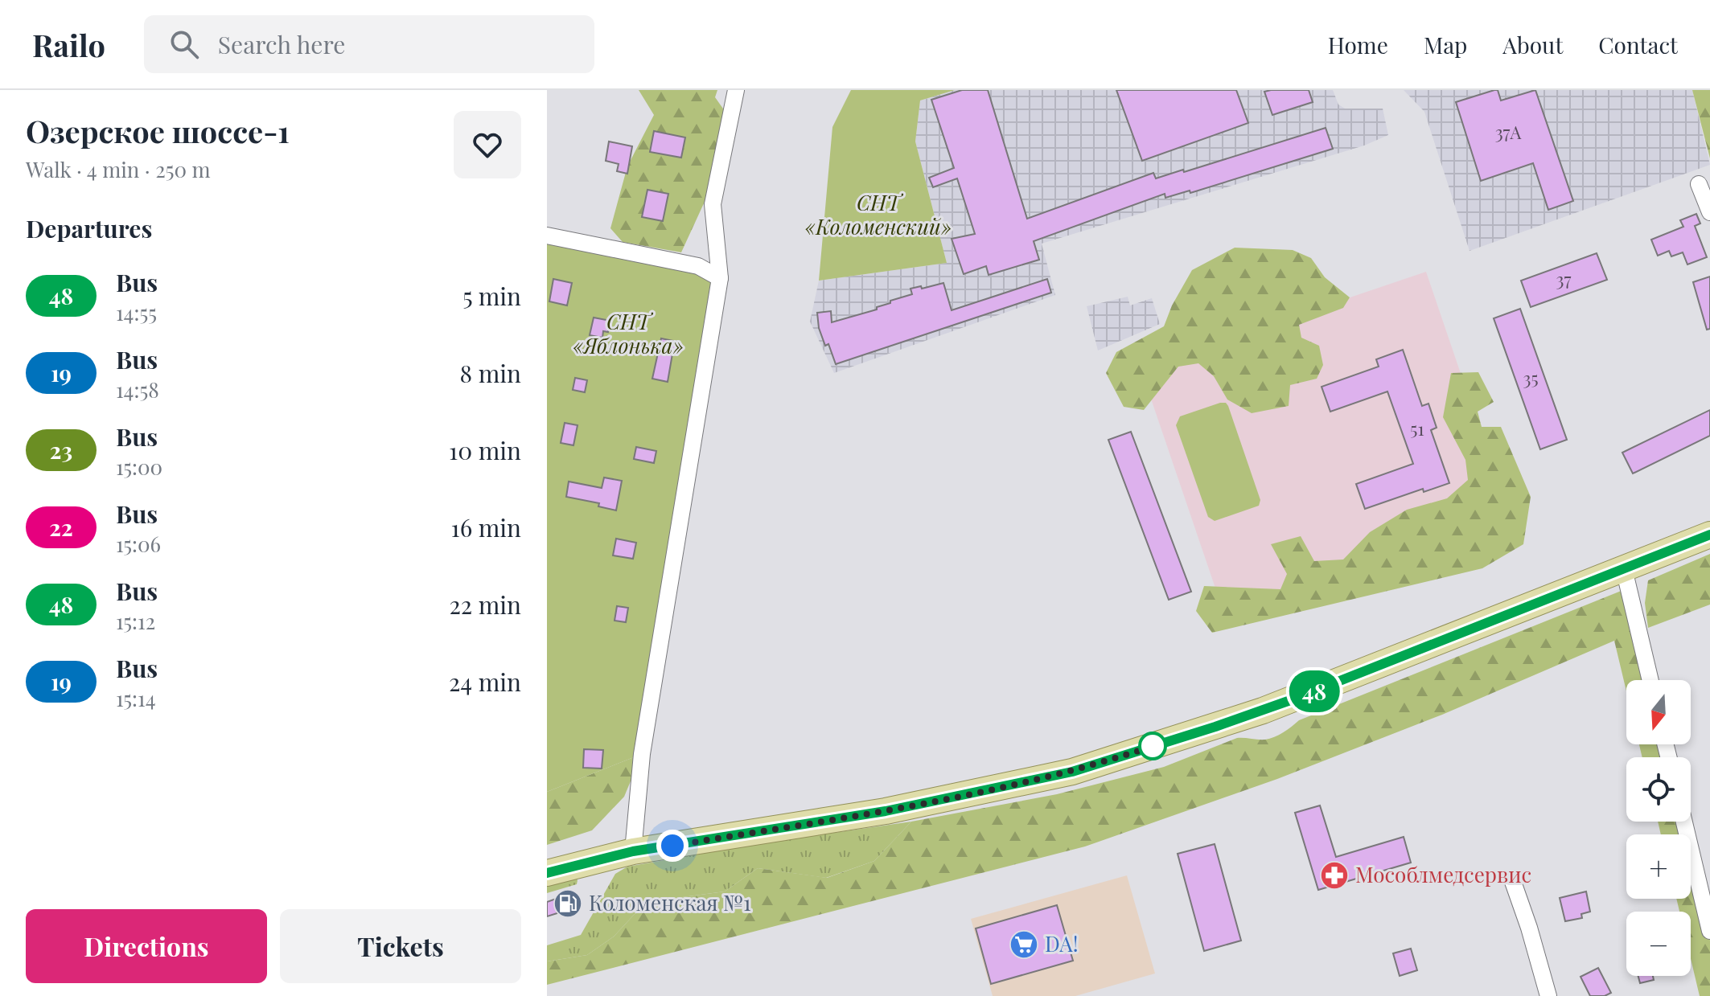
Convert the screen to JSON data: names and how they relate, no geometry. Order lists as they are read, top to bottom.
{
  "parks": ["СНТ «Коломенский»", "СНТ «Яблонька»"],
  "places": {
    "pharmacy": ["Мособлмедсервис"],
    "fuel station": ["Коломенская №1"],
    "supermarket": ["DA!"]
  },
  "lines": ["bus line 48"],
  "house_numbers": [
    "37А",
    "37",
    "35",
    "51"
  ],
  "north": "bottom",
  "page": {
    "header": "Railo",
    "search": "Search here",
    "nav": [
      "Home",
      "Map",
      "About",
      "Contact"
    ],
    "heading": [
      ["Озерское шоссе-1", "Walk · 4 min · 250 m"],
      "Departures"
    ],
    "on_map": "48",
    "list": [
      {
        "mark": "48",
        "name": "Bus",
        "note": "14:55",
        "value": "5 min"
      },
      {
        "mark": "19",
        "name": "Bus",
        "note": "14:58",
        "value": "8 min"
      },
      {
        "mark": "23",
        "name": "Bus",
        "note": "15:00",
        "value": "10 min"
      },
      {
        "mark": "22",
        "name": "Bus",
        "note": "15:06",
        "value": "16 min"
      },
      {
        "mark": "48",
        "name": "Bus",
        "note": "15:12",
        "value": "22 min"
      },
      {
        "mark": "19",
        "name": "Bus",
        "note": "15:14",
        "value": "24 min"
      }
    ],
    "map_buttons": ["+", "−"],
    "buttons": ["Directions", "Tickets"]
  }
}
